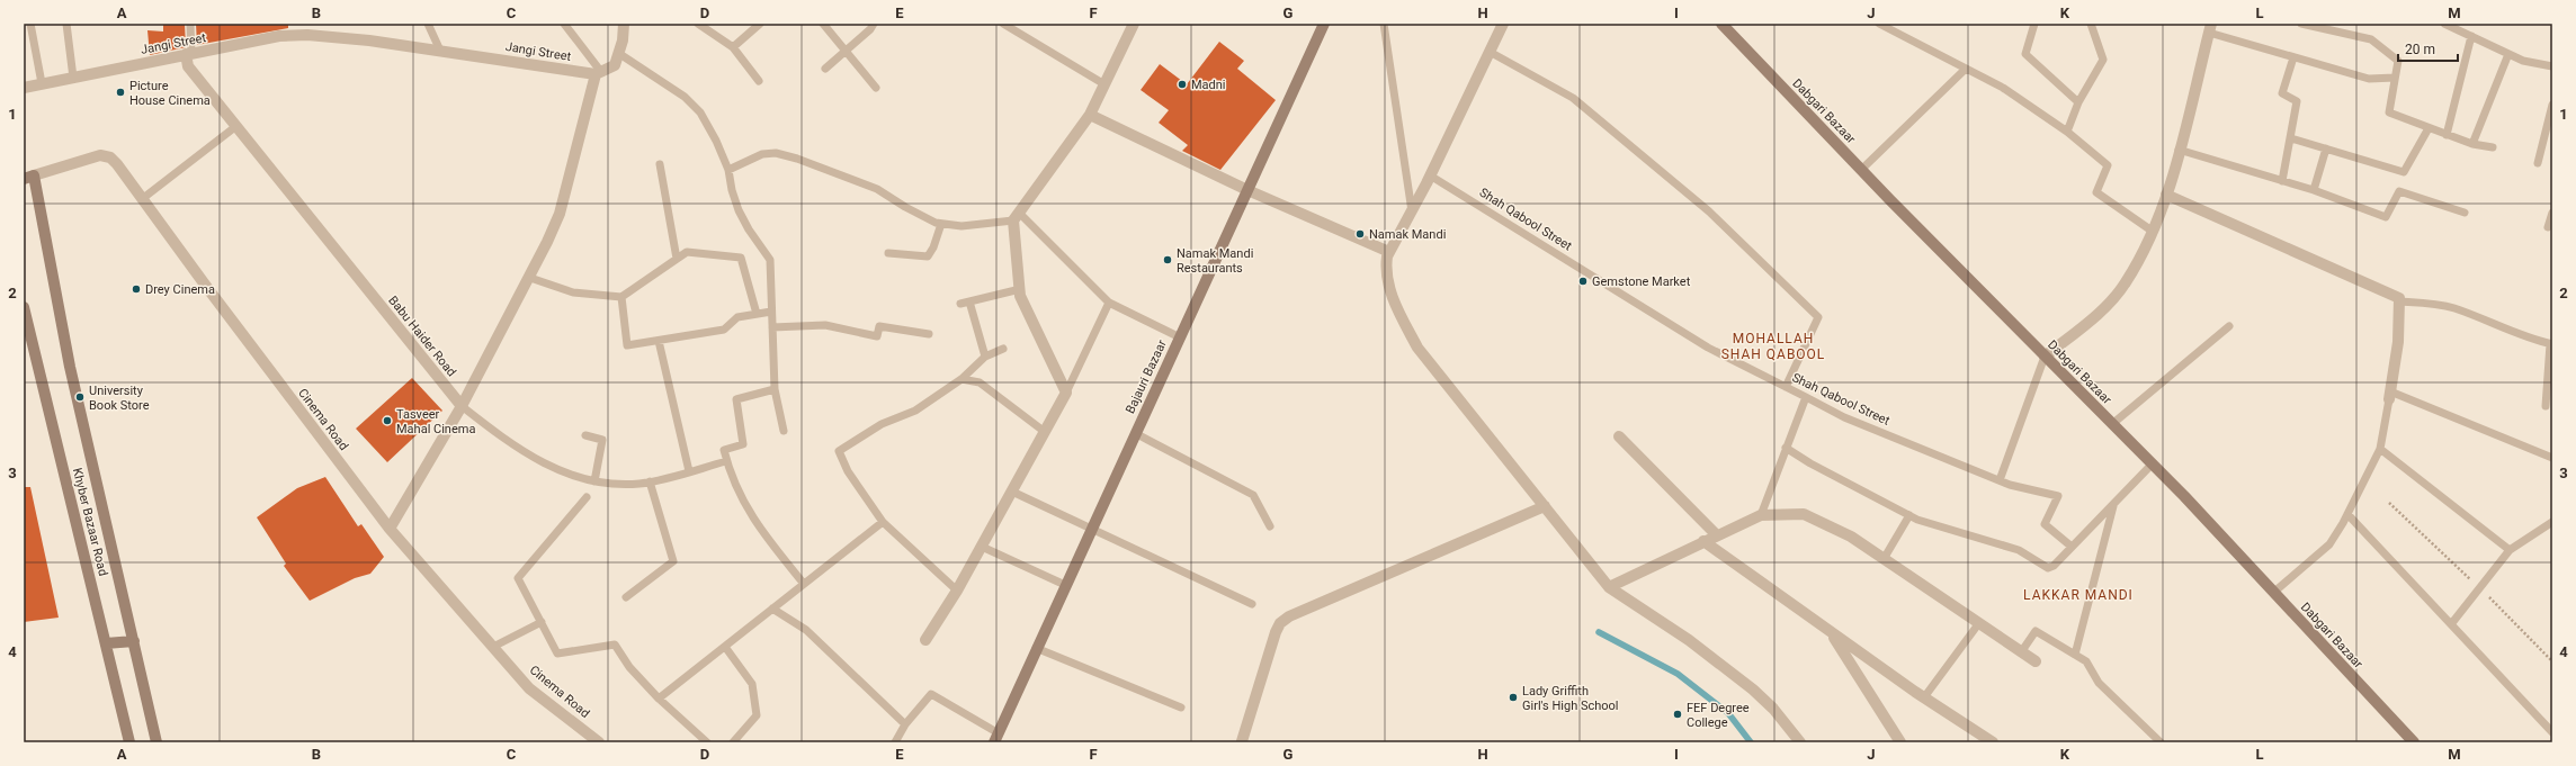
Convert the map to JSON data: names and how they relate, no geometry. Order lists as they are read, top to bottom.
{
  "streets": {
    "street": [
      "Jangi Street",
      "Dabgari Bazaar",
      "Babu Haider Road",
      "Bajauri Bazaar",
      "Cinema Road",
      "Khyber Bazaar Road"
    ],
    "lane": ["Shah Qabool Street"]
  },
  "crossings": [
    ["Jangi Street", "Babu Haider Road"]
  ],
  "districts": ["MOHALLAH SHAH QABOOL", "LAKKAR MANDI"],
  "places": [
    "Madni",
    "Picture House Cinema",
    "Namak Mandi",
    "Namak Mandi Restaurants",
    "Gemstone Market",
    "Drey Cinema",
    "University Book Store",
    "Tasveer Mahal Cinema",
    "Lady Griffith Girl's High School",
    "FEF Degree College"
  ],
  "scale_bar": "20 m",
  "grid": {
    "columns": [
      "A",
      "B",
      "C",
      "D",
      "E",
      "F",
      "G",
      "H",
      "I",
      "J",
      "K",
      "L",
      "M"
    ],
    "rows": [
      "1",
      "2",
      "3",
      "4"
    ]
  }
}
